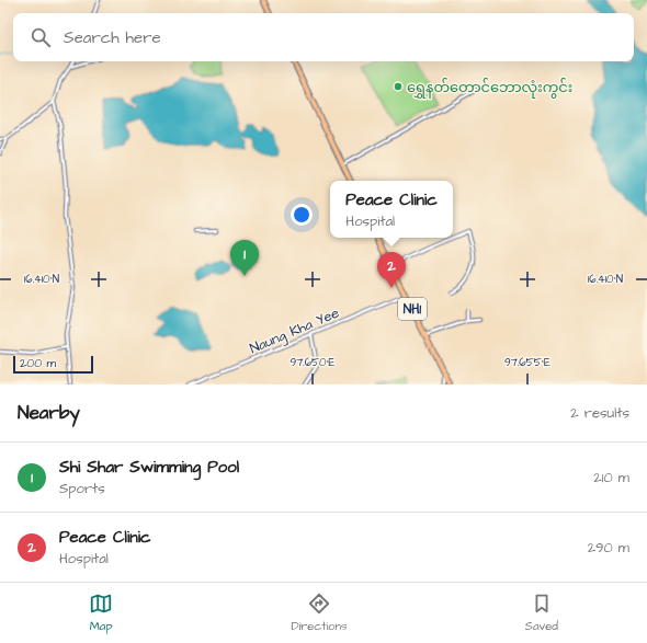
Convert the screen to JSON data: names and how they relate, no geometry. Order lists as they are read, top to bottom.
{
  "streets": {
    "highway": ["NH1"],
    "street": ["Naung Kha Yee"]
  },
  "crossings": [
    ["NH1", "Naung Kha Yee"]
  ],
  "places": ["ရွှေနတ်တောင်ဘောလုံးကွင်း"],
  "scale_bar": "200 m",
  "page": {
    "search": "Search here",
    "popup": ["Peace Clinic", "Hospital"],
    "pins": ["1", "2"],
    "scale": "200 m",
    "heading": ["Nearby", "2 results"],
    "list": [
      {
        "mark": "1",
        "name": "Shi Shar Swimming Pool",
        "note": "Sports",
        "value": "210 m"
      },
      {
        "mark": "2",
        "name": "Peace Clinic",
        "note": "Hospital",
        "value": "290 m"
      }
    ],
    "nav": ["Map", "Directions", "Saved"]
  },
  "coordinates": ["16.410°N", "97.650°E", "97.655°E"]
}
